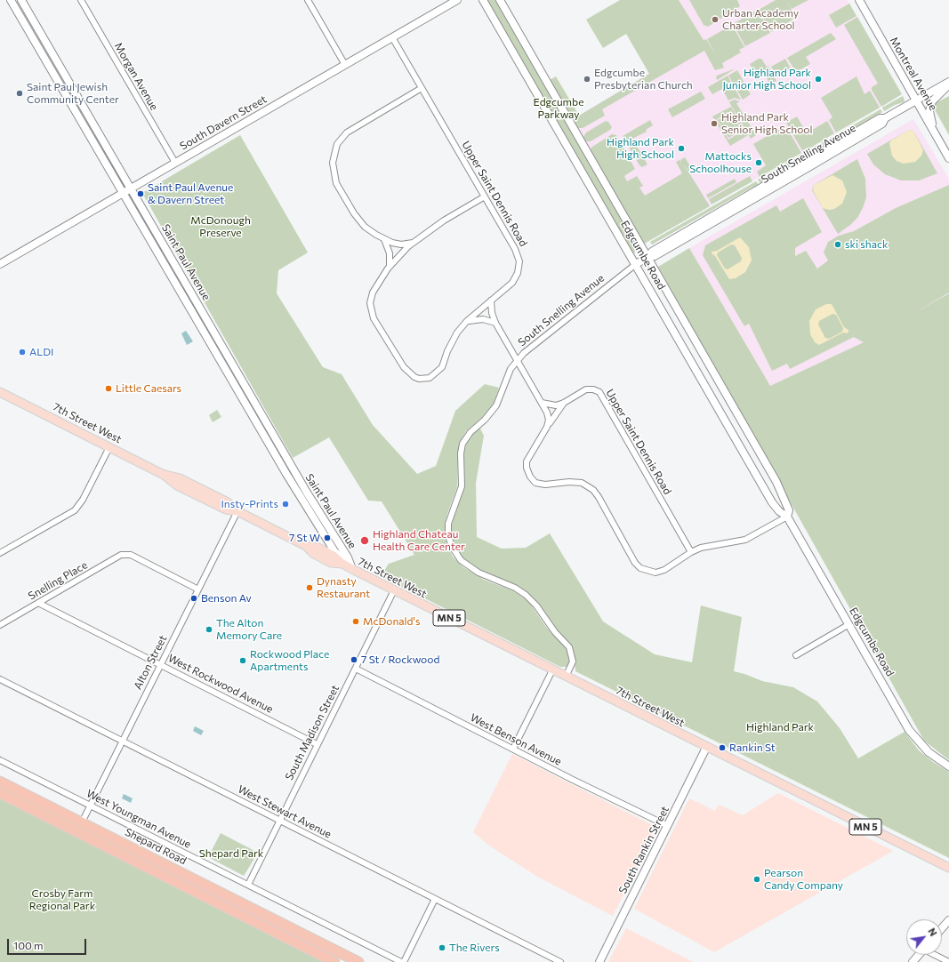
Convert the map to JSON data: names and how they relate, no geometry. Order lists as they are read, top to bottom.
{
  "streets": {
    "highway": ["Shepard Road"],
    "main road": ["7th Street West", "MN 5"],
    "street": [
      "Montreal Avenue",
      "Morgan Avenue",
      "South Davern Street",
      "South Snelling Avenue",
      "Upper Saint Dennis Road",
      "Edgcumbe Road",
      "Saint Paul Avenue",
      "Snelling Place",
      "Alton Street",
      "West Rockwood Avenue",
      "South Madison Street",
      "West Benson Avenue",
      "West Stewart Avenue",
      "West Youngman Avenue",
      "South Rankin Street"
    ]
  },
  "crossings": [
    ["Montreal Avenue", "South Snelling Avenue"],
    ["Morgan Avenue", "South Davern Street"],
    ["South Davern Street", "Upper Saint Dennis Road"],
    ["South Davern Street", "Saint Paul Avenue"],
    ["South Snelling Avenue", "Edgcumbe Road"],
    ["South Snelling Avenue", "7th Street West"],
    ["Saint Paul Avenue", "7th Street West"],
    ["7th Street West", "Alton Street"],
    ["7th Street West", "South Madison Street"],
    ["7th Street West", "South Rankin Street"],
    ["Snelling Place", "Alton Street"],
    ["Snelling Place", "West Rockwood Avenue"],
    ["Alton Street", "West Rockwood Avenue"],
    ["Alton Street", "West Stewart Avenue"],
    ["Alton Street", "West Youngman Avenue"],
    ["Alton Street", "Shepard Road"],
    ["West Rockwood Avenue", "South Madison Street"],
    ["South Madison Street", "West Benson Avenue"],
    ["South Madison Street", "West Stewart Avenue"],
    ["South Madison Street", "West Youngman Avenue"],
    ["West Benson Avenue", "South Rankin Street"]
  ],
  "parks": [
    "Edgcumbe Parkway",
    "McDonough Preserve",
    "Highland Park",
    "Shepard Park",
    "Crosby Farm Regional Park"
  ],
  "places": [
    "Urban Academy Charter School",
    "Edgcumbe Presbyterian Church",
    "Highland Park Junior High School",
    "Saint Paul Jewish Community Center",
    "Highland Park Senior High School",
    "Highland Park High School",
    "Mattocks Schoolhouse",
    "Saint Paul Avenue & Davern Street",
    "ski shack",
    "ALDI",
    "Little Caesars",
    "Insty-Prints",
    "7 St W",
    "Highland Chateau Health Care Center",
    "Dynasty Restaurant",
    "Benson Av",
    "McDonald's",
    "The Alton Memory Care",
    "7 St / Rockwood",
    "Rockwood Place Apartments",
    "Rankin St",
    "Pearson Candy Company",
    "The Rivers"
  ],
  "scale_bar": "100 m",
  "north": "top right"
}
